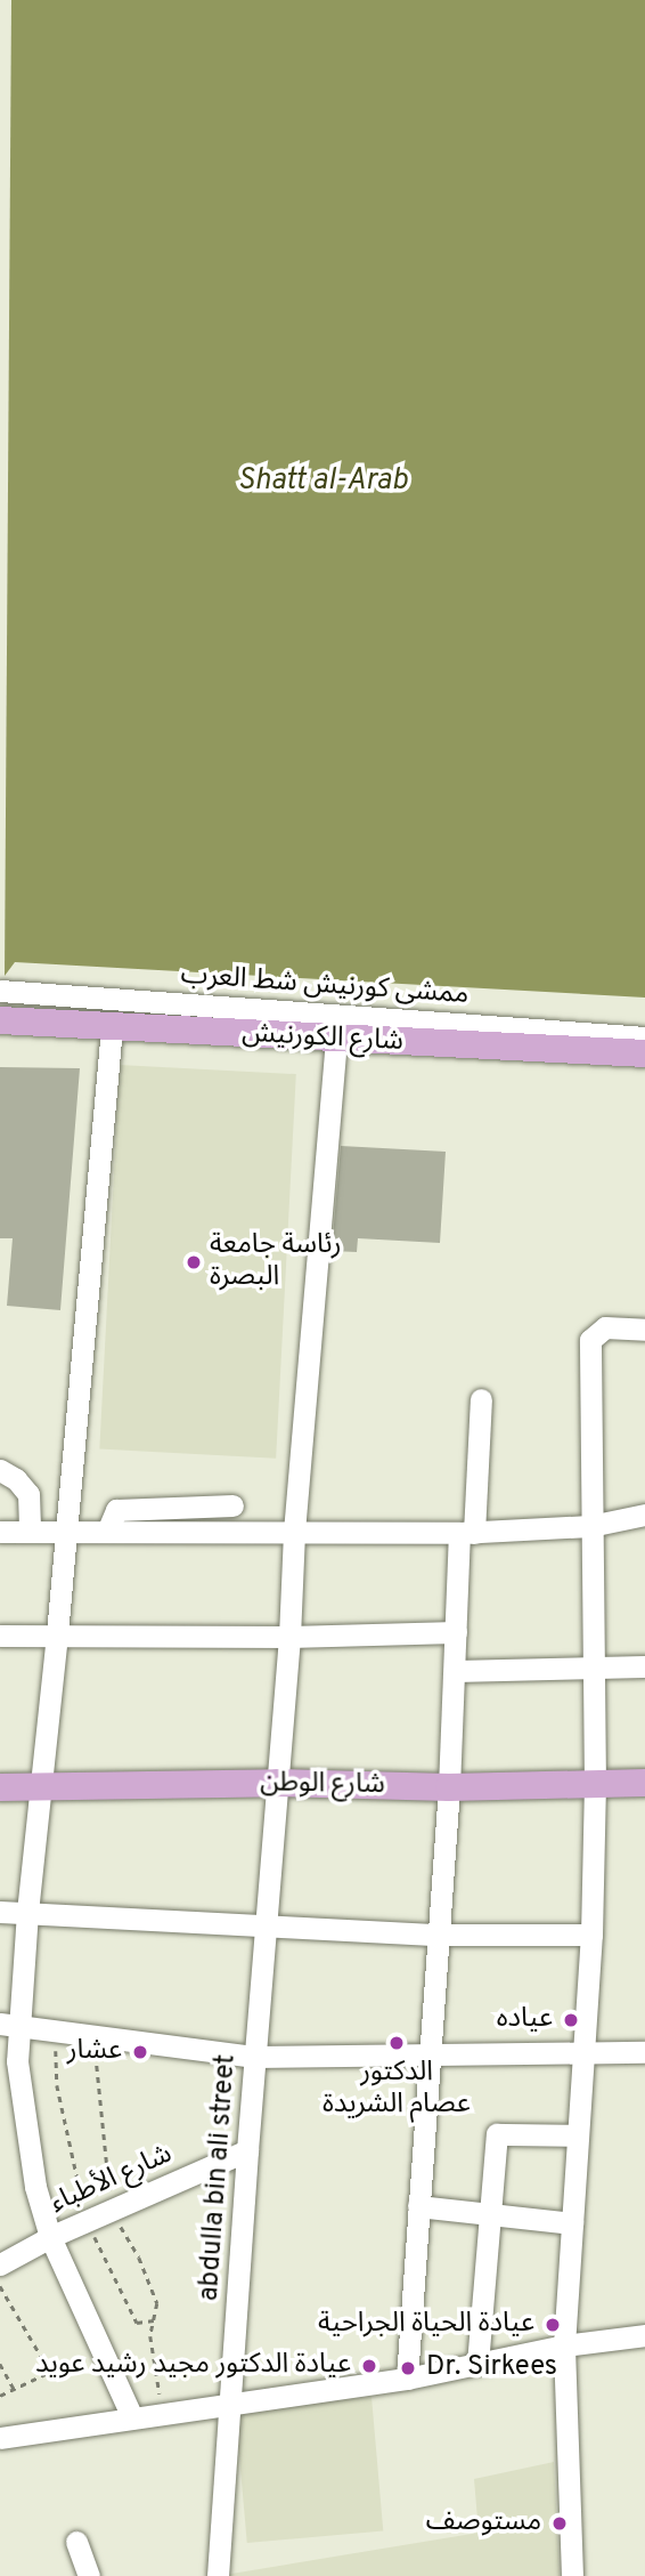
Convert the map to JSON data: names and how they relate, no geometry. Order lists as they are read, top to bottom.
{
  "streets": {
    "main road": ["شارع الكورنيش", "شارع الوطن"],
    "street": ["ممشى كورنيش شط العرب", "abdulla bin ali street", "شارع الأطباء"]
  },
  "crossings": [
    ["شارع الكورنيش", "abdulla bin ali street"],
    ["شارع الوطن", "abdulla bin ali street"],
    ["abdulla bin ali street", "شارع الأطباء"]
  ],
  "water": ["Shatt al-Arab"],
  "places": [
    "رئاسة جامعة البصرة",
    "عياده",
    "الدكتور عصام الشريدة",
    "عشار",
    "عيادة الحياة الجراحية",
    "عيادة الدكتور مجيد رشيد عويد",
    "Dr. Sirkees",
    "مستوصف"
  ]
}
